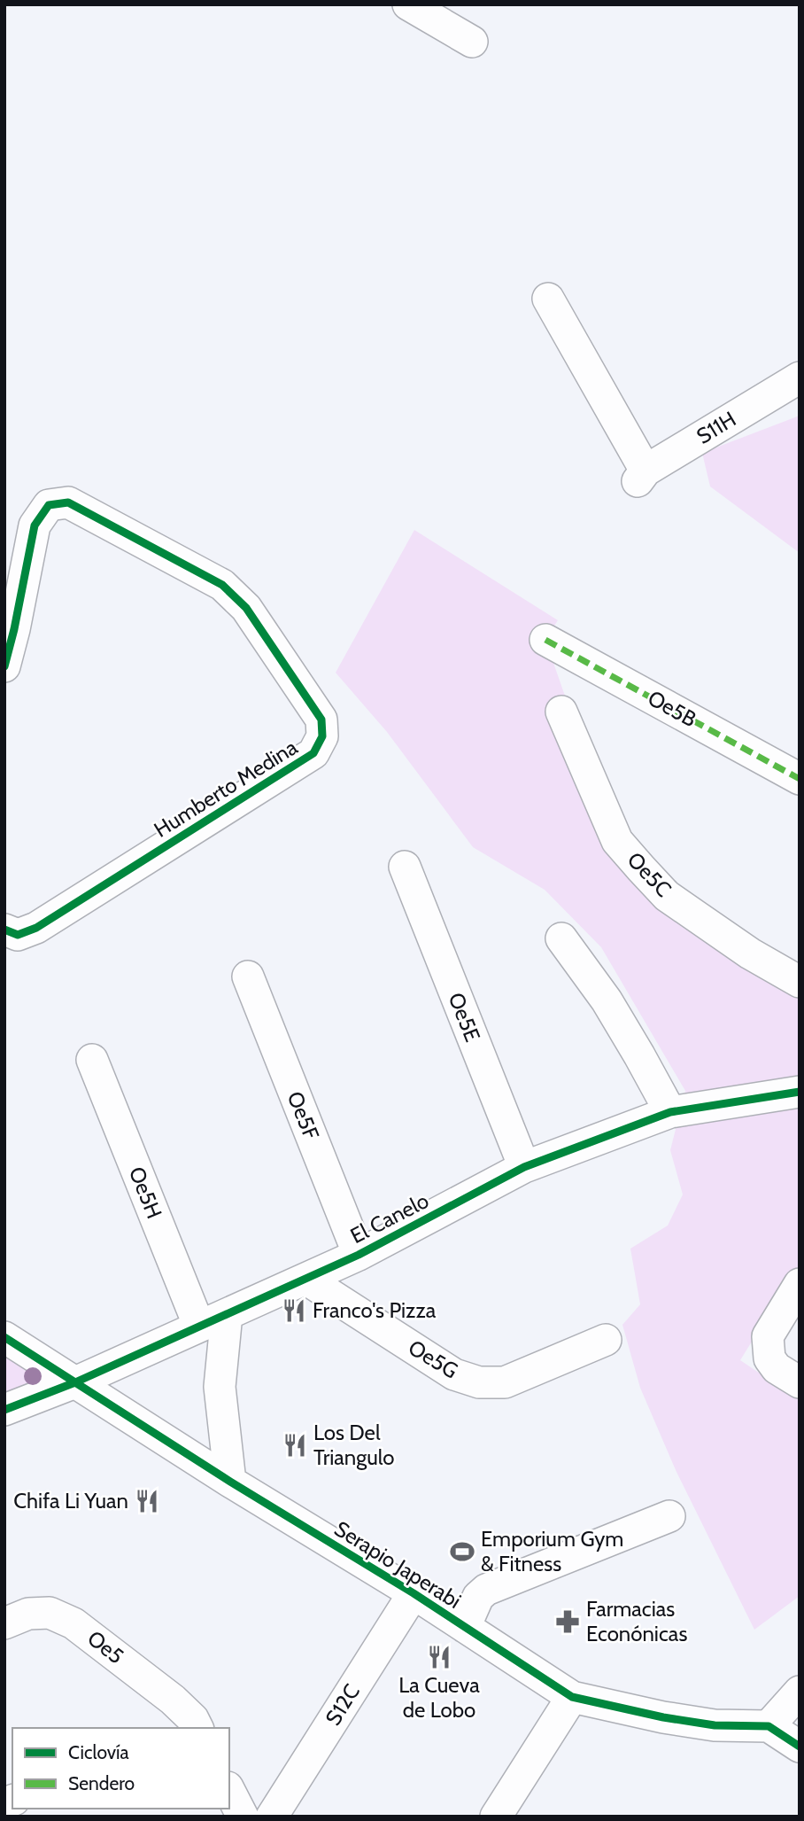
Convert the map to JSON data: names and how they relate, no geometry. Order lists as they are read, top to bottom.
{
  "streets": {
    "street": [
      "S11H",
      "Oe5B",
      "Humberto Medina",
      "Oe5C",
      "Oe5E",
      "Oe5F",
      "Oe5H",
      "El Canelo",
      "Oe5G",
      "Serapio Japerabi",
      "Oe5",
      "S12C"
    ]
  },
  "crossings": [
    ["Oe5E", "El Canelo"],
    ["Oe5F", "El Canelo"],
    ["Oe5H", "El Canelo"],
    ["El Canelo", "Oe5G"],
    ["El Canelo", "Serapio Japerabi"],
    ["Serapio Japerabi", "S12C"]
  ],
  "places": {
    "restaurant": [
      "Franco's Pizza",
      "Los Del Triangulo",
      "Chifa Li Yuan",
      "La Cueva de Lobo"
    ],
    "sports": ["Emporium Gym & Fitness"],
    "pharmacy": ["Farmacias Econónicas"]
  },
  "legend": ["Ciclovía", "Sendero"]
}
